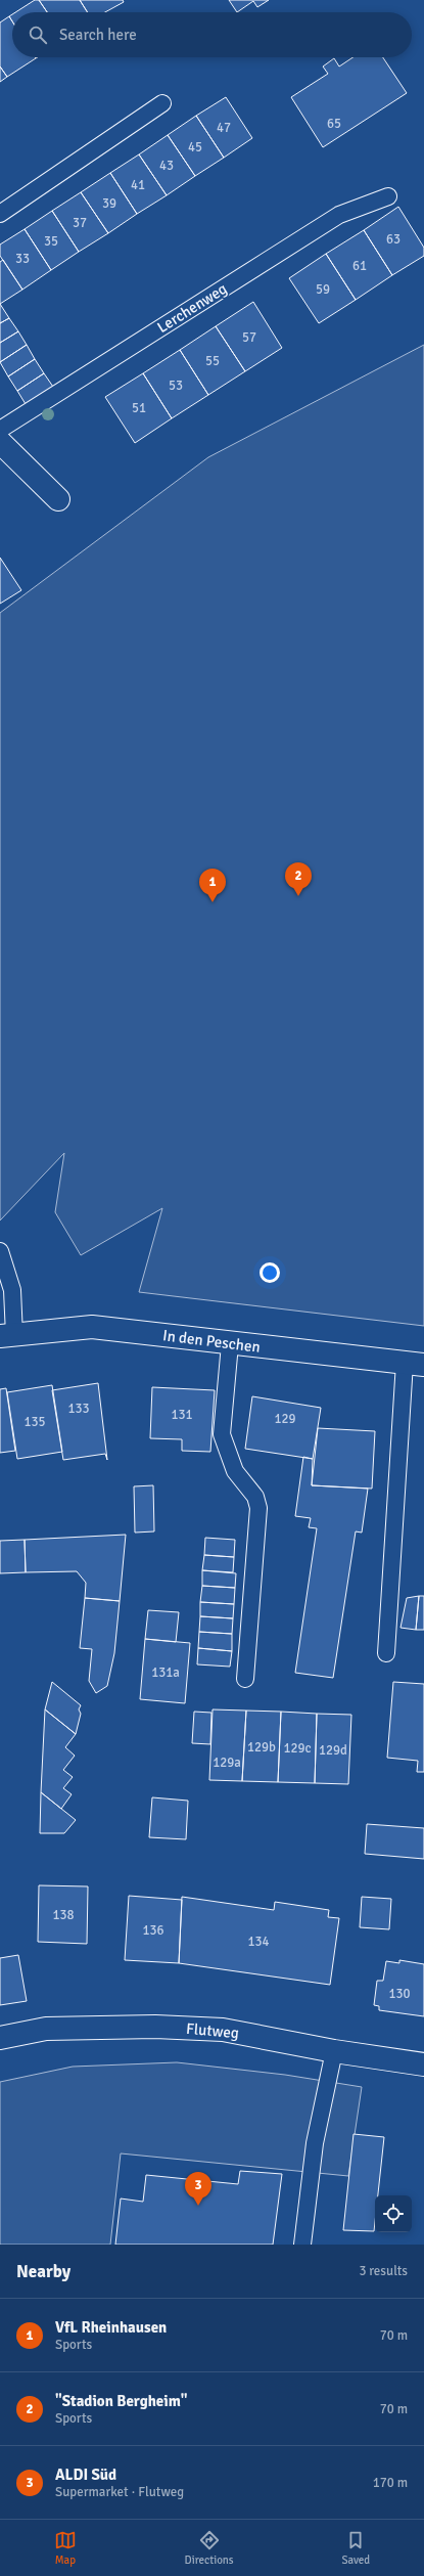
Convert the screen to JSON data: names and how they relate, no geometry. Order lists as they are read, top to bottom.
{
  "streets": {
    "street": ["In den Peschen", "Flutweg"],
    "lane": ["Lerchenweg"]
  },
  "house_numbers": [
    "65",
    "47",
    "45",
    "43",
    "41",
    "39",
    "37",
    "63",
    "35",
    "33",
    "61",
    "59",
    "57",
    "55",
    "53",
    "51",
    "133",
    "131",
    "129",
    "135",
    "131a",
    "129b",
    "129c",
    "129d",
    "129a",
    "138",
    "136",
    "134",
    "130"
  ],
  "page": {
    "search": "Search here",
    "pins": ["2", "1", "3"],
    "heading": ["Nearby", "3 results"],
    "list": [
      {
        "mark": "1",
        "name": "VfL Rheinhausen",
        "note": "Sports",
        "value": "70 m"
      },
      {
        "mark": "2",
        "name": "\"Stadion Bergheim\"",
        "note": "Sports",
        "value": "70 m"
      },
      {
        "mark": "3",
        "name": "ALDI Süd",
        "note": "Supermarket · Flutweg",
        "value": "170 m"
      }
    ],
    "nav": ["Map", "Directions", "Saved"]
  }
}
